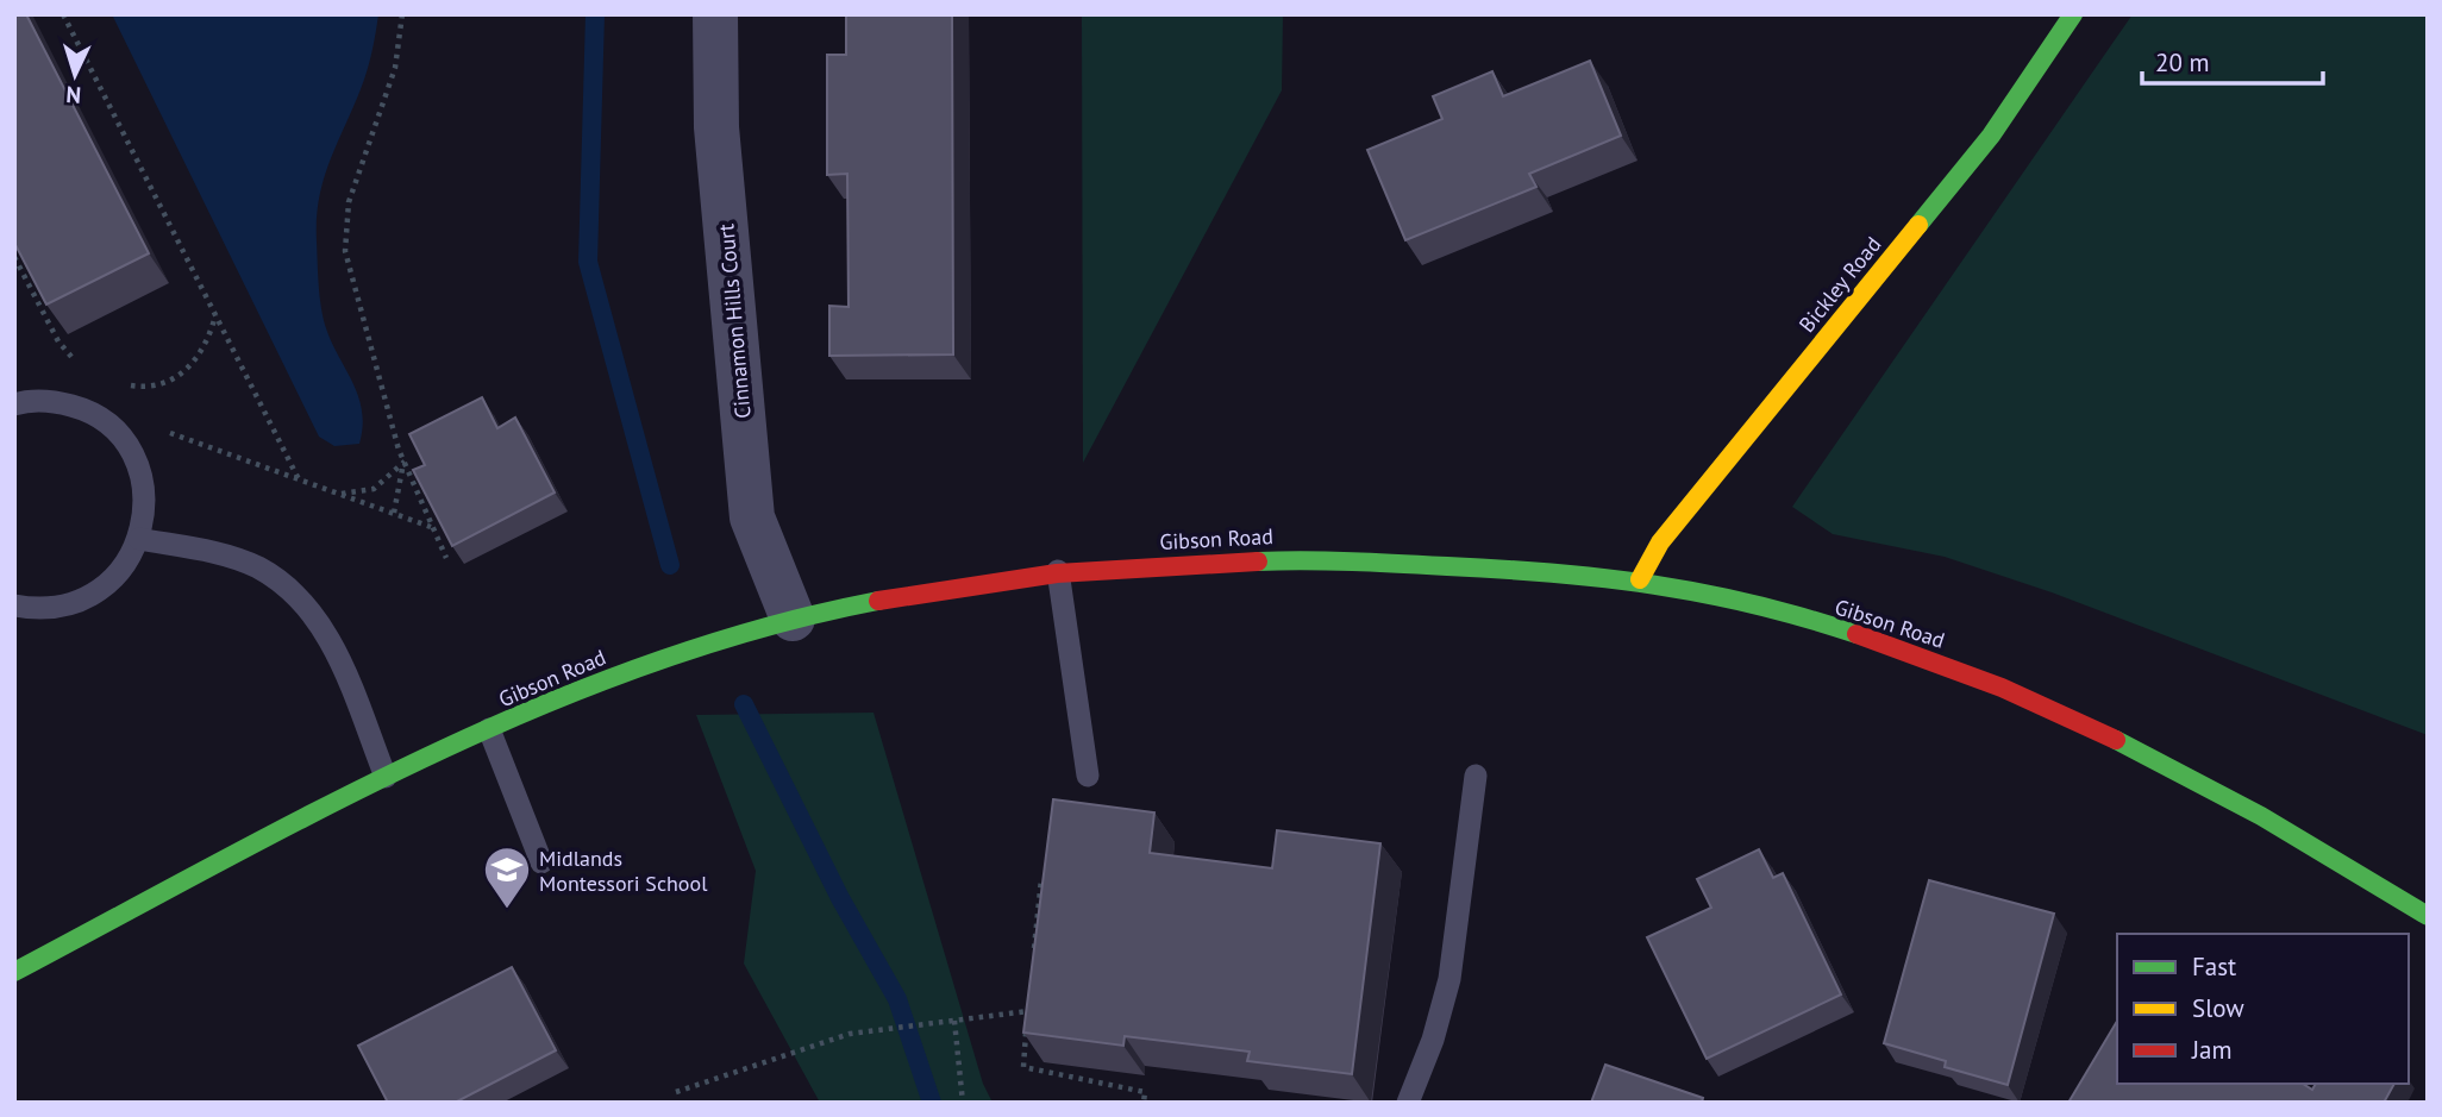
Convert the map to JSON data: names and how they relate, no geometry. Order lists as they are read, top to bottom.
{
  "streets": {
    "street": ["Bickley Road", "Cinnamon Hills Court", "Gibson Road"]
  },
  "crossings": [
    ["Bickley Road", "Gibson Road"],
    ["Cinnamon Hills Court", "Gibson Road"]
  ],
  "places": {
    "school or university": ["Midlands Montessori School"]
  },
  "legend": ["Fast", "Slow", "Jam"],
  "scale_bar": "20 m",
  "north": "bottom"
}
